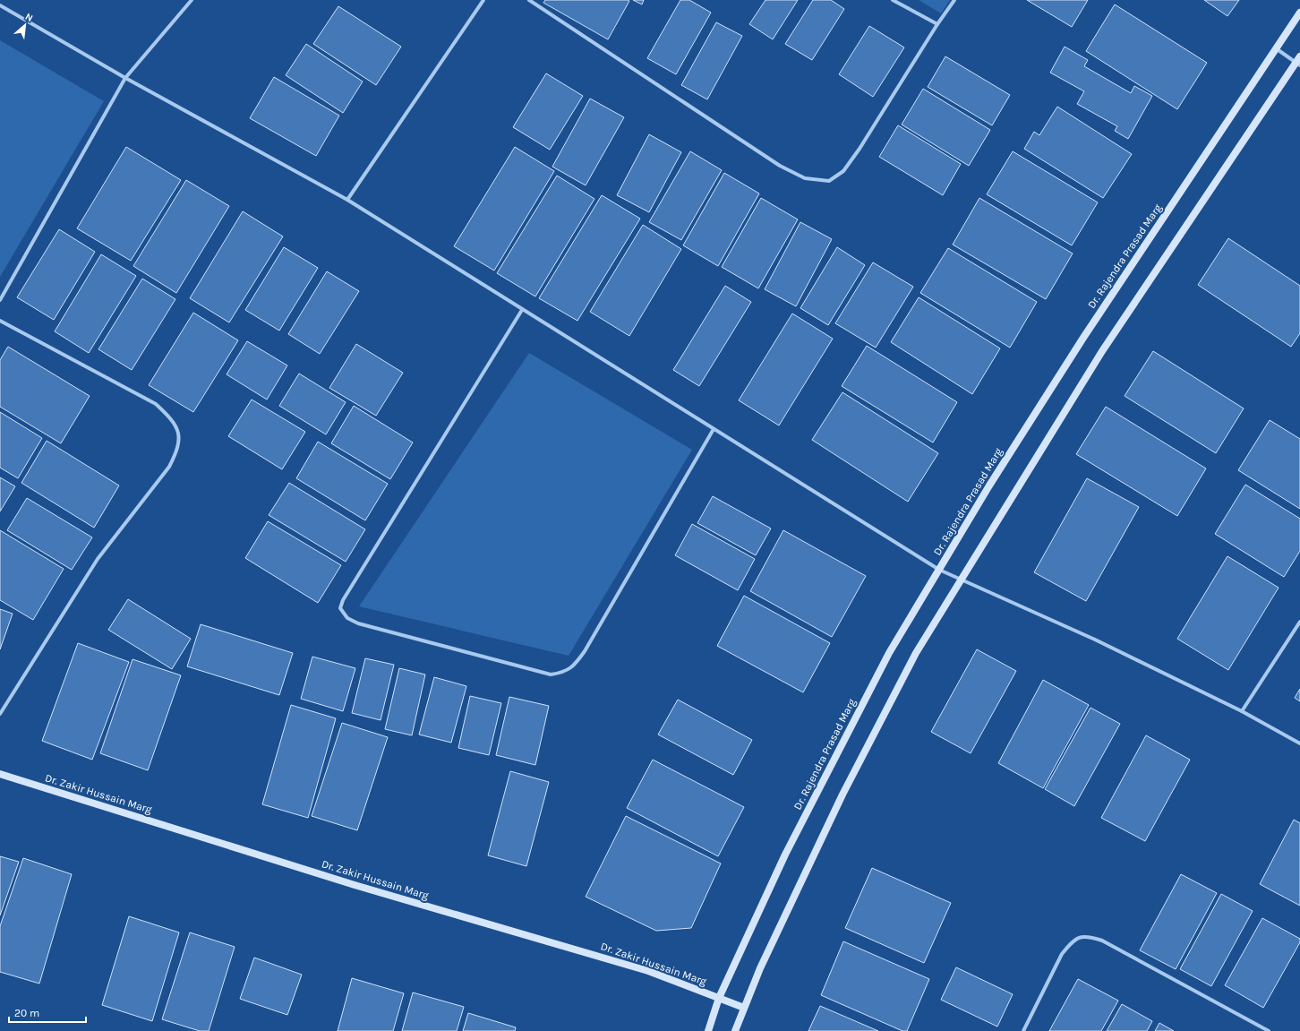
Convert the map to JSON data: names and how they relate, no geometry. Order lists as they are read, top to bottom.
{
  "streets": {
    "main road": ["Dr. Rajendra Prasad Marg", "Dr. Zakir Hussain Marg"]
  },
  "crossings": [
    ["Dr. Rajendra Prasad Marg", "Dr. Zakir Hussain Marg"]
  ],
  "scale_bar": "20 m",
  "north": "top right"
}
